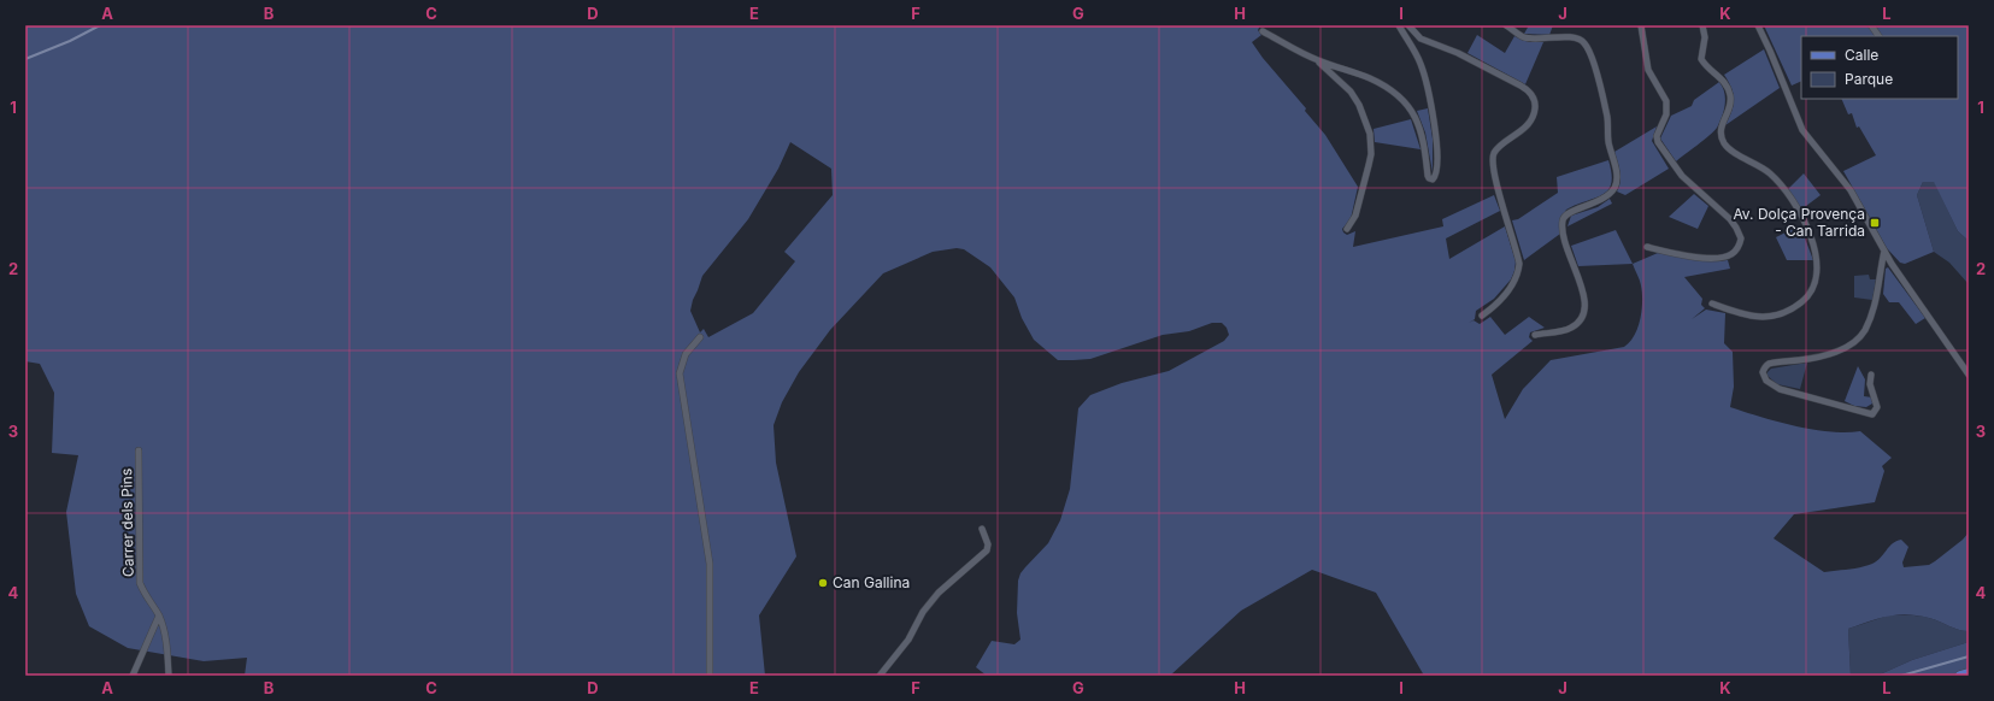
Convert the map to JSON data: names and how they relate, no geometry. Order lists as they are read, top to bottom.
{
  "streets": {
    "street": ["Carrer dels Pins"]
  },
  "places": {
    "transit": ["Av. Dolça Provença - Can Tarrida"],
    "other": ["Can Gallina"]
  },
  "legend": ["Calle", "Parque"],
  "grid": {
    "columns": [
      "A",
      "B",
      "C",
      "D",
      "E",
      "F",
      "G",
      "H",
      "I",
      "J",
      "K",
      "L"
    ],
    "rows": [
      "1",
      "2",
      "3",
      "4"
    ]
  }
}
